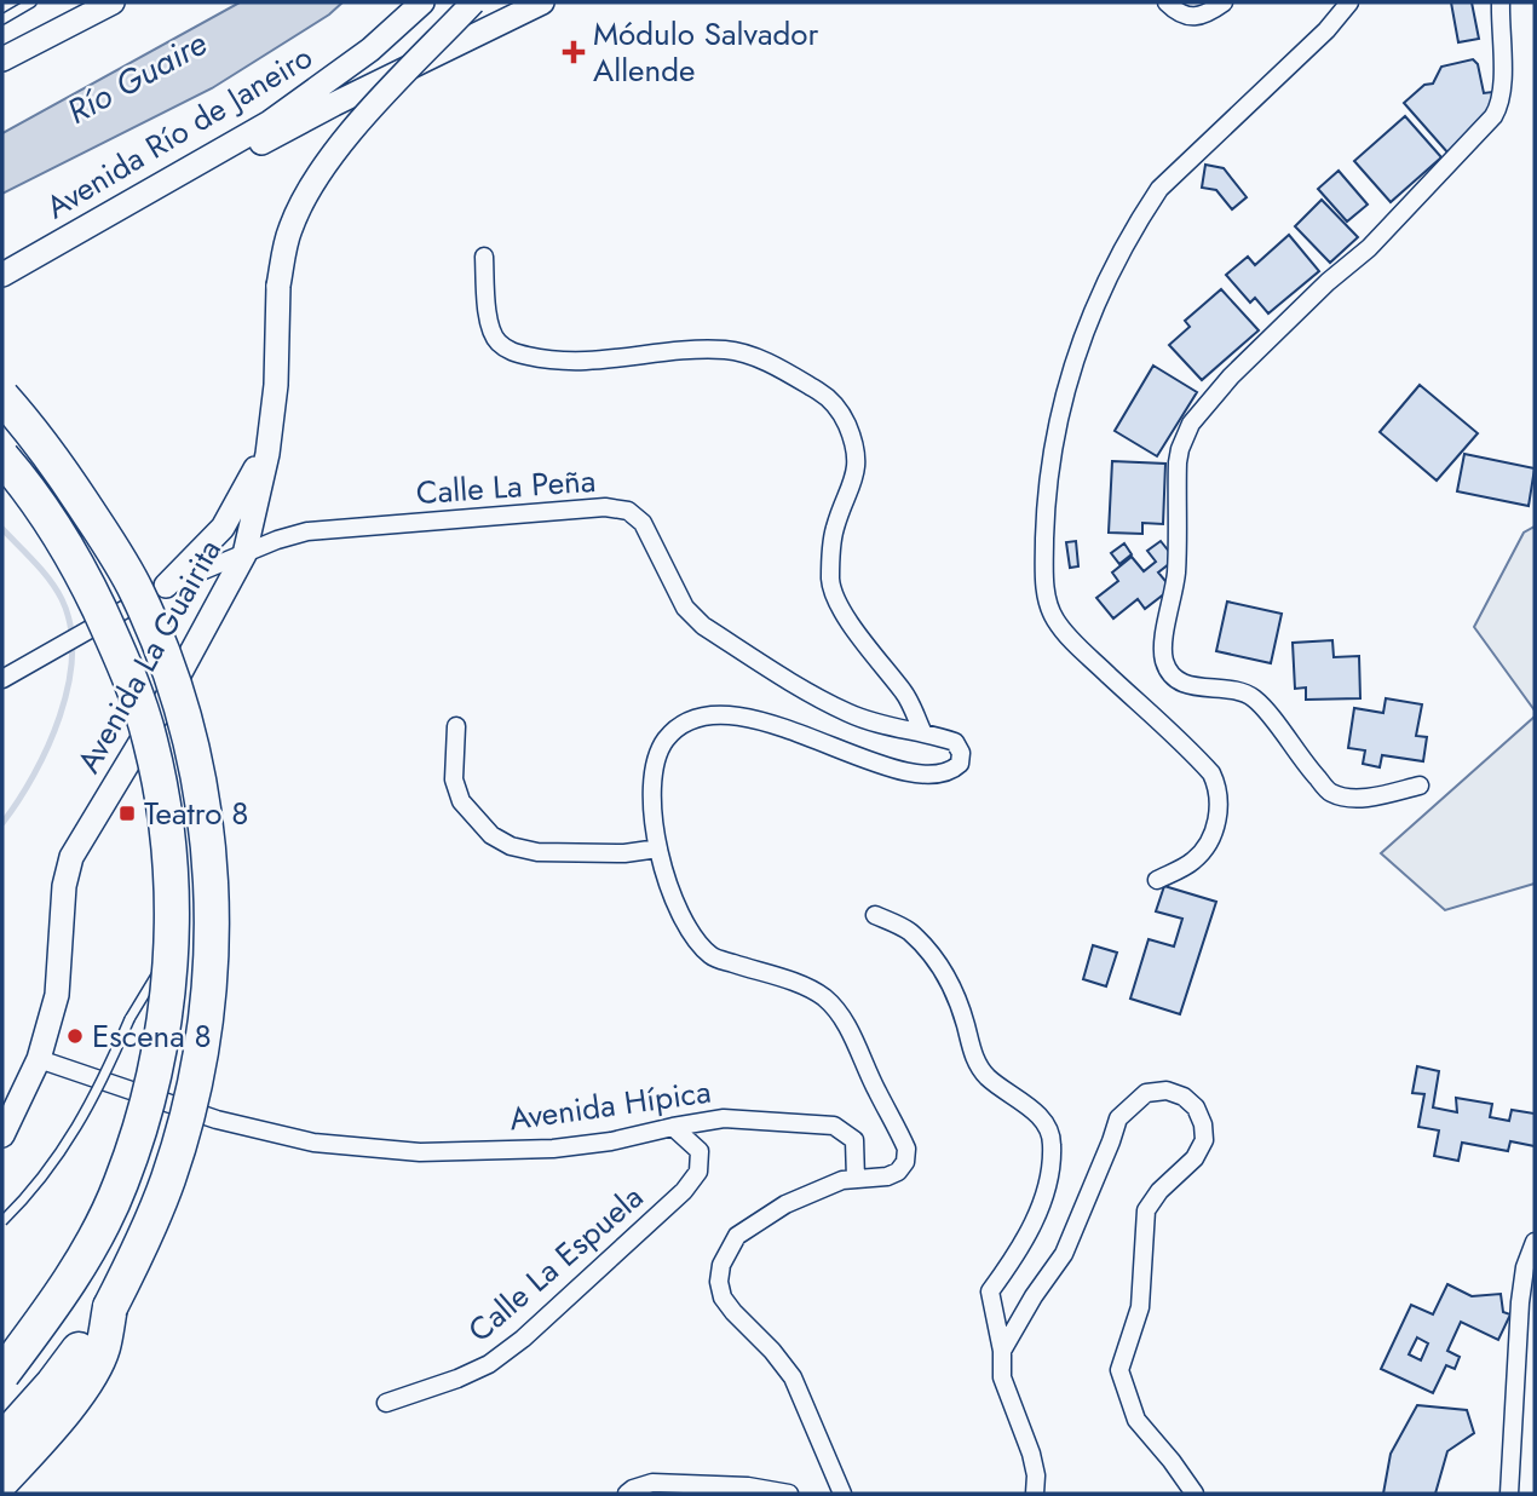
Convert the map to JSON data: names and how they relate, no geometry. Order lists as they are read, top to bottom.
{
  "streets": {
    "street": [
      "Avenida Río de Janeiro",
      "Calle La Peña",
      "Avenida La Guairita",
      "Avenida Hípica",
      "Calle La Espuela"
    ]
  },
  "crossings": [
    ["Calle La Peña", "Avenida La Guairita"],
    ["Avenida La Guairita", "Avenida Hípica"],
    ["Avenida Hípica", "Calle La Espuela"]
  ],
  "water": ["Río Guaire"],
  "places": {
    "health": ["Módulo Salvador Allende"],
    "transit": ["Teatro 8"],
    "other": ["Escena 8"]
  }
}
